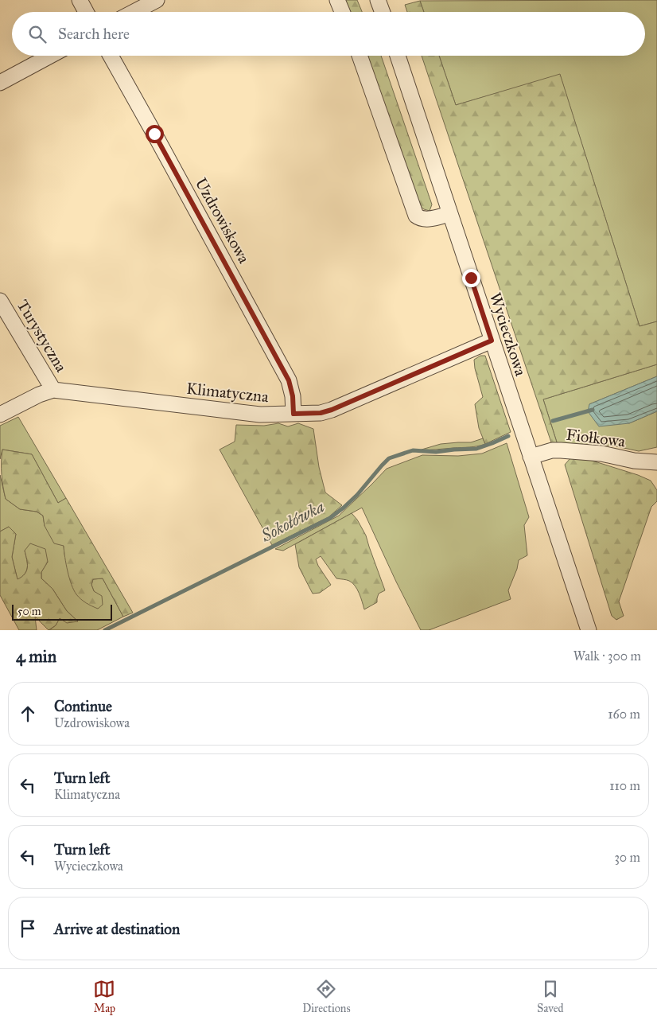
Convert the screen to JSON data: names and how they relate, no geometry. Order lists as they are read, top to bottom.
{
  "streets": {
    "street": [
      "Uzdrowiskowa",
      "Wycieczkowa",
      "Turystyczna",
      "Klimatyczna",
      "Fiołkowa"
    ]
  },
  "crossings": [
    ["Uzdrowiskowa", "Klimatyczna"],
    ["Wycieczkowa", "Klimatyczna"],
    ["Wycieczkowa", "Fiołkowa"],
    ["Turystyczna", "Klimatyczna"]
  ],
  "water": ["Sokołówka"],
  "scale_bar": "50 m",
  "page": {
    "search": "Search here",
    "scale": "50 m",
    "heading": ["4 min", "Walk · 300 m"],
    "list": [
      ["Continue", "Uzdrowiskowa", "160 m"],
      ["Turn left", "Klimatyczna", "110 m"],
      ["Turn left", "Wycieczkowa", "30 m"],
      "Arrive at destination"
    ],
    "nav": ["Map", "Directions", "Saved"]
  }
}
